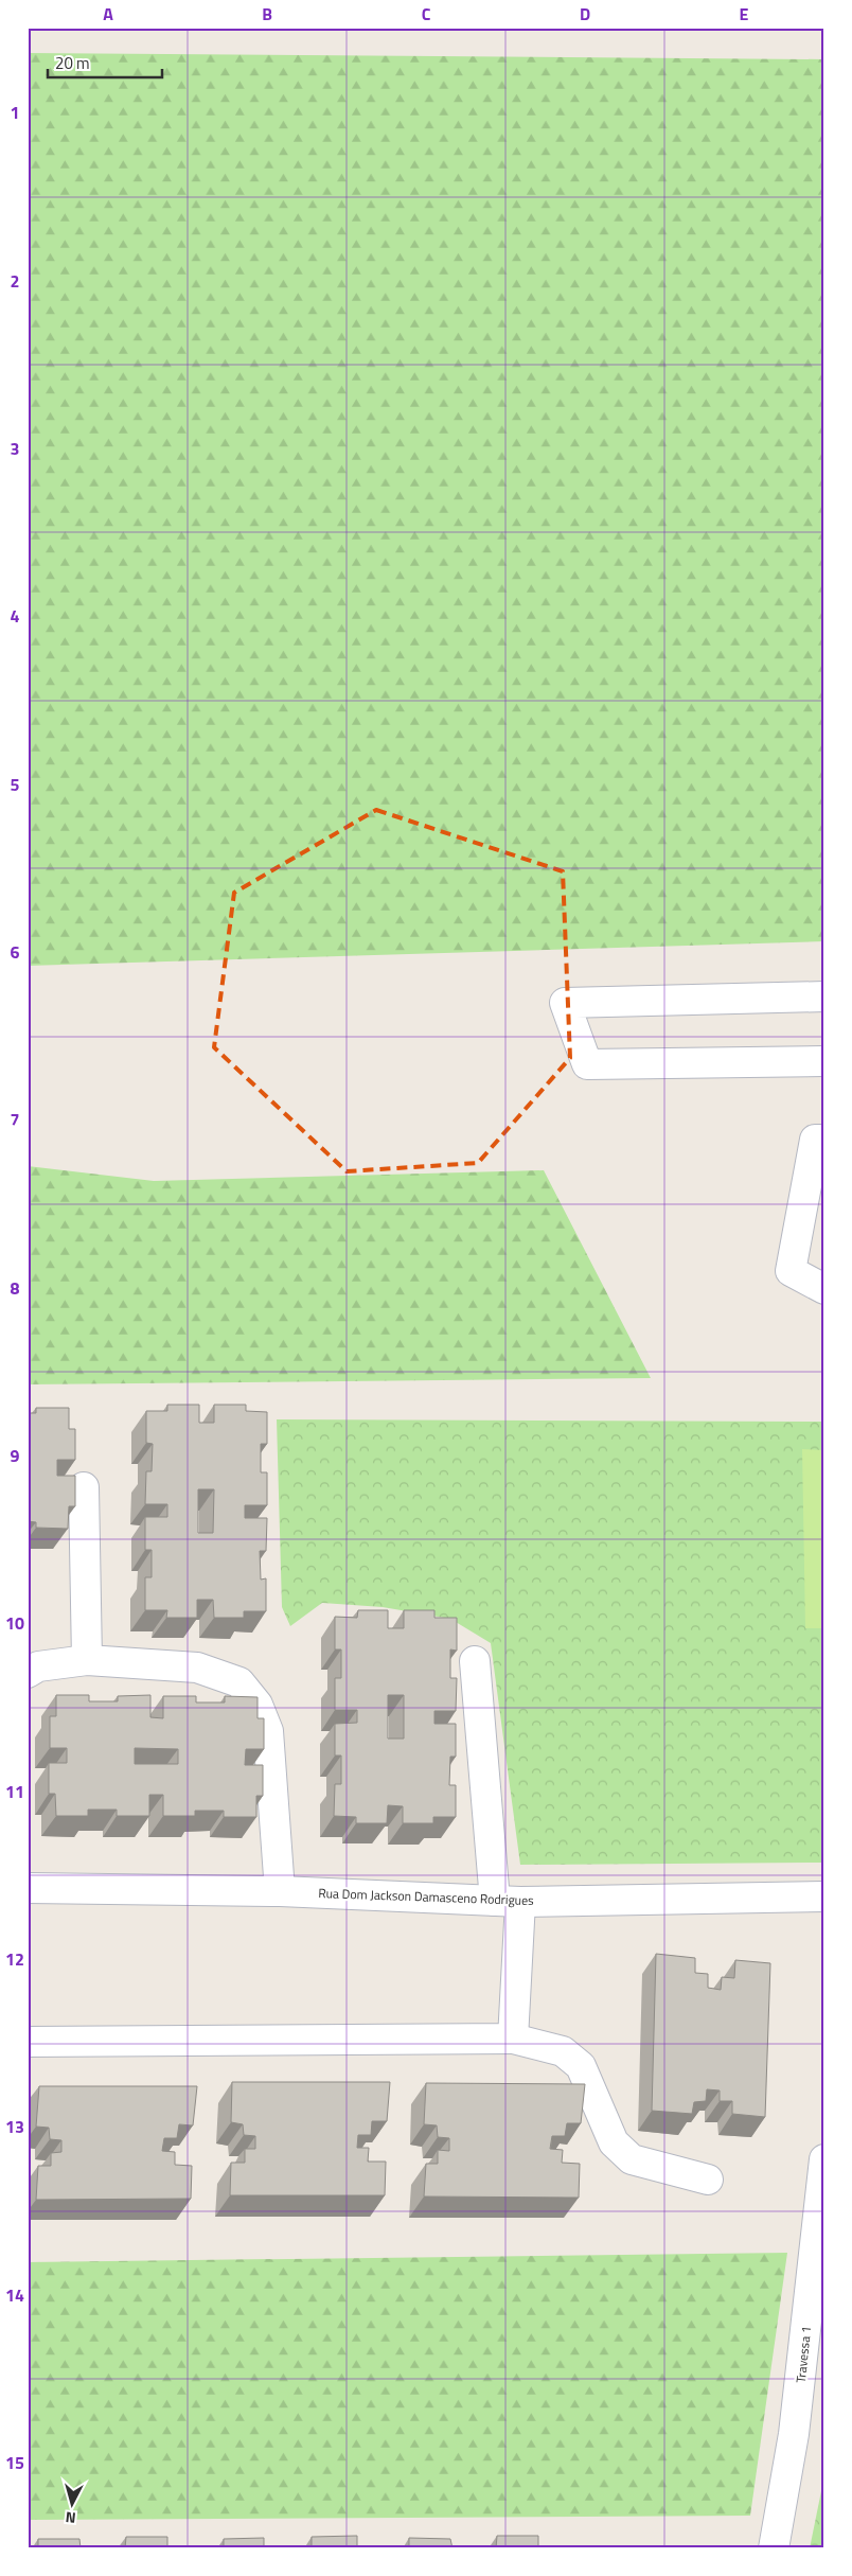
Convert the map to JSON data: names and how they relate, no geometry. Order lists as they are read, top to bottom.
{
  "streets": {
    "street": ["Rua Dom Jackson Damasceno Rodrigues", "Travessa 1"]
  },
  "scale_bar": "20 m",
  "north": "bottom",
  "grid": {
    "columns": [
      "A",
      "B",
      "C",
      "D",
      "E"
    ],
    "rows": [
      "1",
      "2",
      "3",
      "4",
      "5",
      "6",
      "7",
      "8",
      "9",
      "10",
      "11",
      "12",
      "13",
      "14",
      "15"
    ]
  }
}
